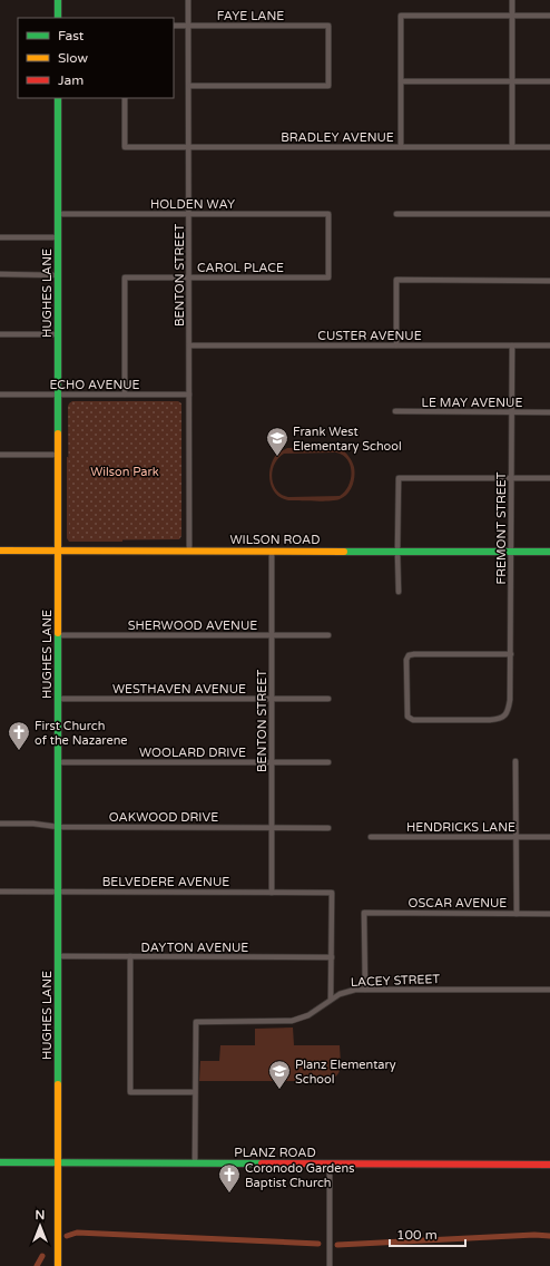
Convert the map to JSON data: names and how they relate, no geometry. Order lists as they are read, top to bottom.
{
  "streets": {
    "street": [
      "FAYE LANE",
      "BRADLEY AVENUE",
      "HOLDEN WAY",
      "CAROL PLACE",
      "BENTON STREET",
      "HUGHES LANE",
      "CUSTER AVENUE",
      "ECHO AVENUE",
      "LE MAY AVENUE",
      "FREMONT STREET",
      "WILSON ROAD",
      "SHERWOOD AVENUE",
      "WESTHAVEN AVENUE",
      "WOOLARD DRIVE",
      "OAKWOOD DRIVE",
      "HENDRICKS LANE",
      "BELVEDERE AVENUE",
      "OSCAR AVENUE",
      "DAYTON AVENUE",
      "LACEY STREET",
      "PLANZ ROAD"
    ]
  },
  "crossings": [
    ["FAYE LANE", "BENTON STREET"],
    ["BRADLEY AVENUE", "BENTON STREET"],
    ["HOLDEN WAY", "CAROL PLACE"],
    ["HOLDEN WAY", "BENTON STREET"],
    ["HOLDEN WAY", "HUGHES LANE"],
    ["CAROL PLACE", "BENTON STREET"],
    ["CAROL PLACE", "ECHO AVENUE"],
    ["BENTON STREET", "CUSTER AVENUE"],
    ["BENTON STREET", "ECHO AVENUE"],
    ["BENTON STREET", "WILSON ROAD"],
    ["BENTON STREET", "SHERWOOD AVENUE"],
    ["BENTON STREET", "WESTHAVEN AVENUE"],
    ["BENTON STREET", "WOOLARD DRIVE"],
    ["BENTON STREET", "OAKWOOD DRIVE"],
    ["BENTON STREET", "BELVEDERE AVENUE"],
    ["HUGHES LANE", "ECHO AVENUE"],
    ["HUGHES LANE", "WILSON ROAD"],
    ["HUGHES LANE", "SHERWOOD AVENUE"],
    ["HUGHES LANE", "WESTHAVEN AVENUE"],
    ["HUGHES LANE", "WOOLARD DRIVE"],
    ["HUGHES LANE", "OAKWOOD DRIVE"],
    ["HUGHES LANE", "BELVEDERE AVENUE"],
    ["HUGHES LANE", "DAYTON AVENUE"],
    ["HUGHES LANE", "PLANZ ROAD"],
    ["CUSTER AVENUE", "FREMONT STREET"],
    ["LE MAY AVENUE", "FREMONT STREET"],
    ["FREMONT STREET", "WILSON ROAD"],
    ["BELVEDERE AVENUE", "DAYTON AVENUE"],
    ["OSCAR AVENUE", "LACEY STREET"]
  ],
  "parks": ["Wilson Park"],
  "places": {
    "school or university": ["Frank West Elementary School", "Planz Elementary School"],
    "church": ["First Church of the Nazarene", "Coronodo Gardens Baptist Church"]
  },
  "legend": ["Fast", "Slow", "Jam"],
  "scale_bar": "100 m",
  "north": "top"
}
